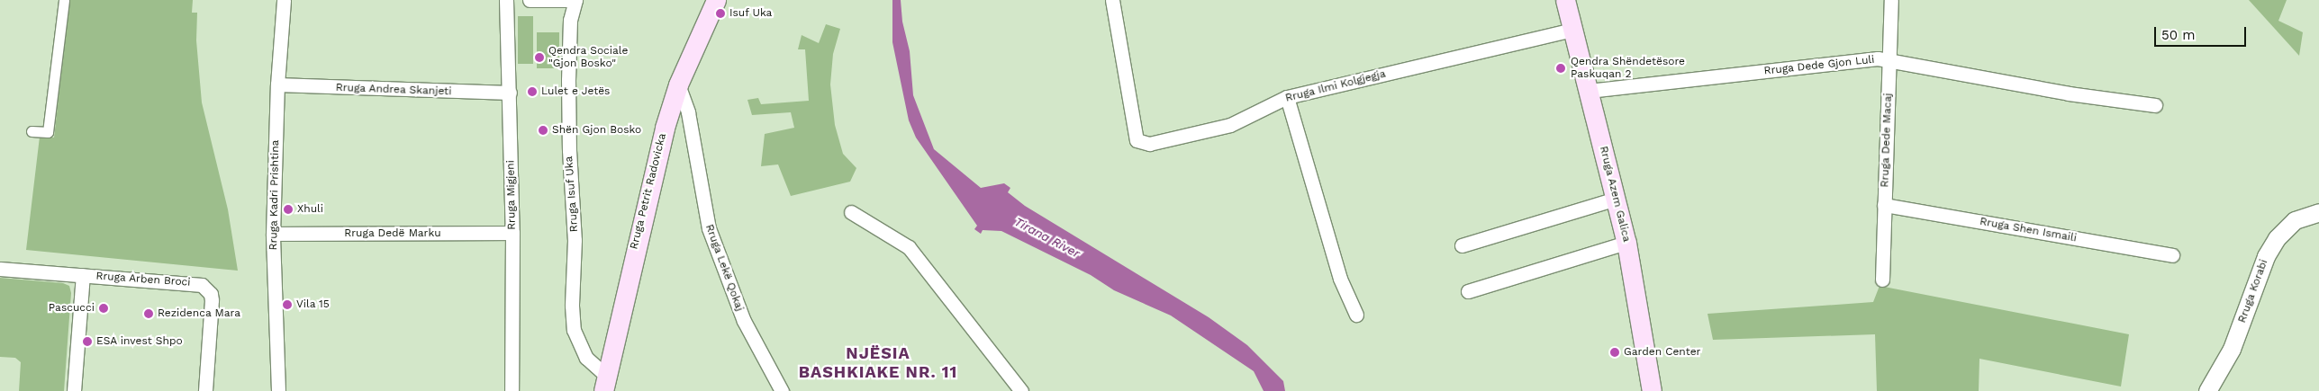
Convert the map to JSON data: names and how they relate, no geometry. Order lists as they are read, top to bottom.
{
  "streets": {
    "main road": ["Rruga Petrit Radovicka", "Rruga Azem Galica"],
    "street": [
      "Rruga Dede Gjon Luli",
      "Rruga Ilmi Kolgjegja",
      "Rruga Andrea Skanjeti",
      "Rruga Dede Macaj",
      "Rruga Isuf Uka",
      "Rruga Kadri Prishtina",
      "Rruga Migjeni",
      "Rruga Shen Ismaili",
      "Rruga Dedë Marku",
      "Rruga Lekë Qokaj",
      "Rruga Arben Broci",
      "Rruga Korabi"
    ]
  },
  "crossings": [
    ["Rruga Dede Gjon Luli", "Rruga Dede Macaj"],
    ["Rruga Dede Gjon Luli", "Rruga Azem Galica"],
    ["Rruga Ilmi Kolgjegja", "Rruga Azem Galica"],
    ["Rruga Andrea Skanjeti", "Rruga Kadri Prishtina"],
    ["Rruga Andrea Skanjeti", "Rruga Migjeni"],
    ["Rruga Dede Macaj", "Rruga Shen Ismaili"],
    ["Rruga Petrit Radovicka", "Rruga Isuf Uka"],
    ["Rruga Petrit Radovicka", "Rruga Lekë Qokaj"],
    ["Rruga Kadri Prishtina", "Rruga Dedë Marku"],
    ["Rruga Migjeni", "Rruga Dedë Marku"]
  ],
  "districts": ["NJËSIA BASHKIAKE NR. 11"],
  "water": ["Tirana River"],
  "places": [
    "Isuf Uka",
    "Qendra Sociale \"Gjon Bosko\"",
    "Qendra Shëndetësore Paskuqan 2",
    "Lulet e Jetës",
    "Shën Gjon Bosko",
    "Xhuli",
    "Vila 15",
    "Pascucci",
    "Rezidenca Mara",
    "ESA invest Shpo",
    "Garden Center"
  ],
  "scale_bar": "50 m"
}
